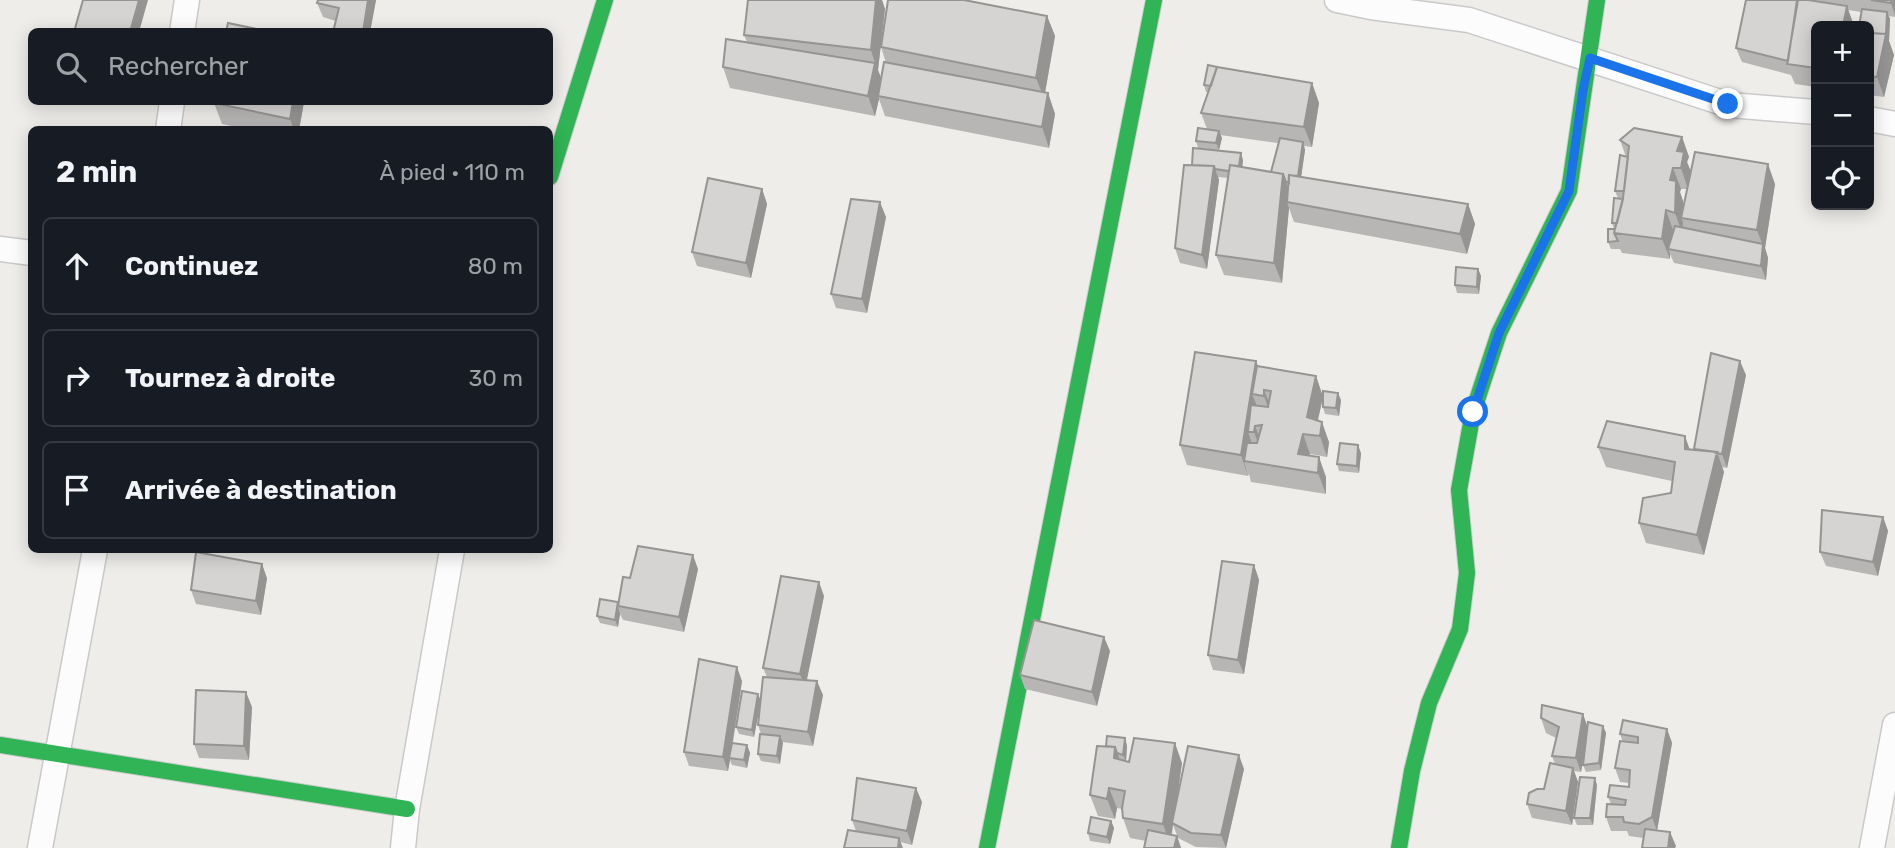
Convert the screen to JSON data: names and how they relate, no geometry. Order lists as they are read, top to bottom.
{
  "page": {
    "map_buttons": ["+", "−"],
    "search": "Rechercher",
    "heading": ["2 min", "À pied · 110 m"],
    "list": [
      ["Continuez", "80 m"],
      ["Tournez à droite", "30 m"],
      "Arrivée à destination"
    ]
  }
}
